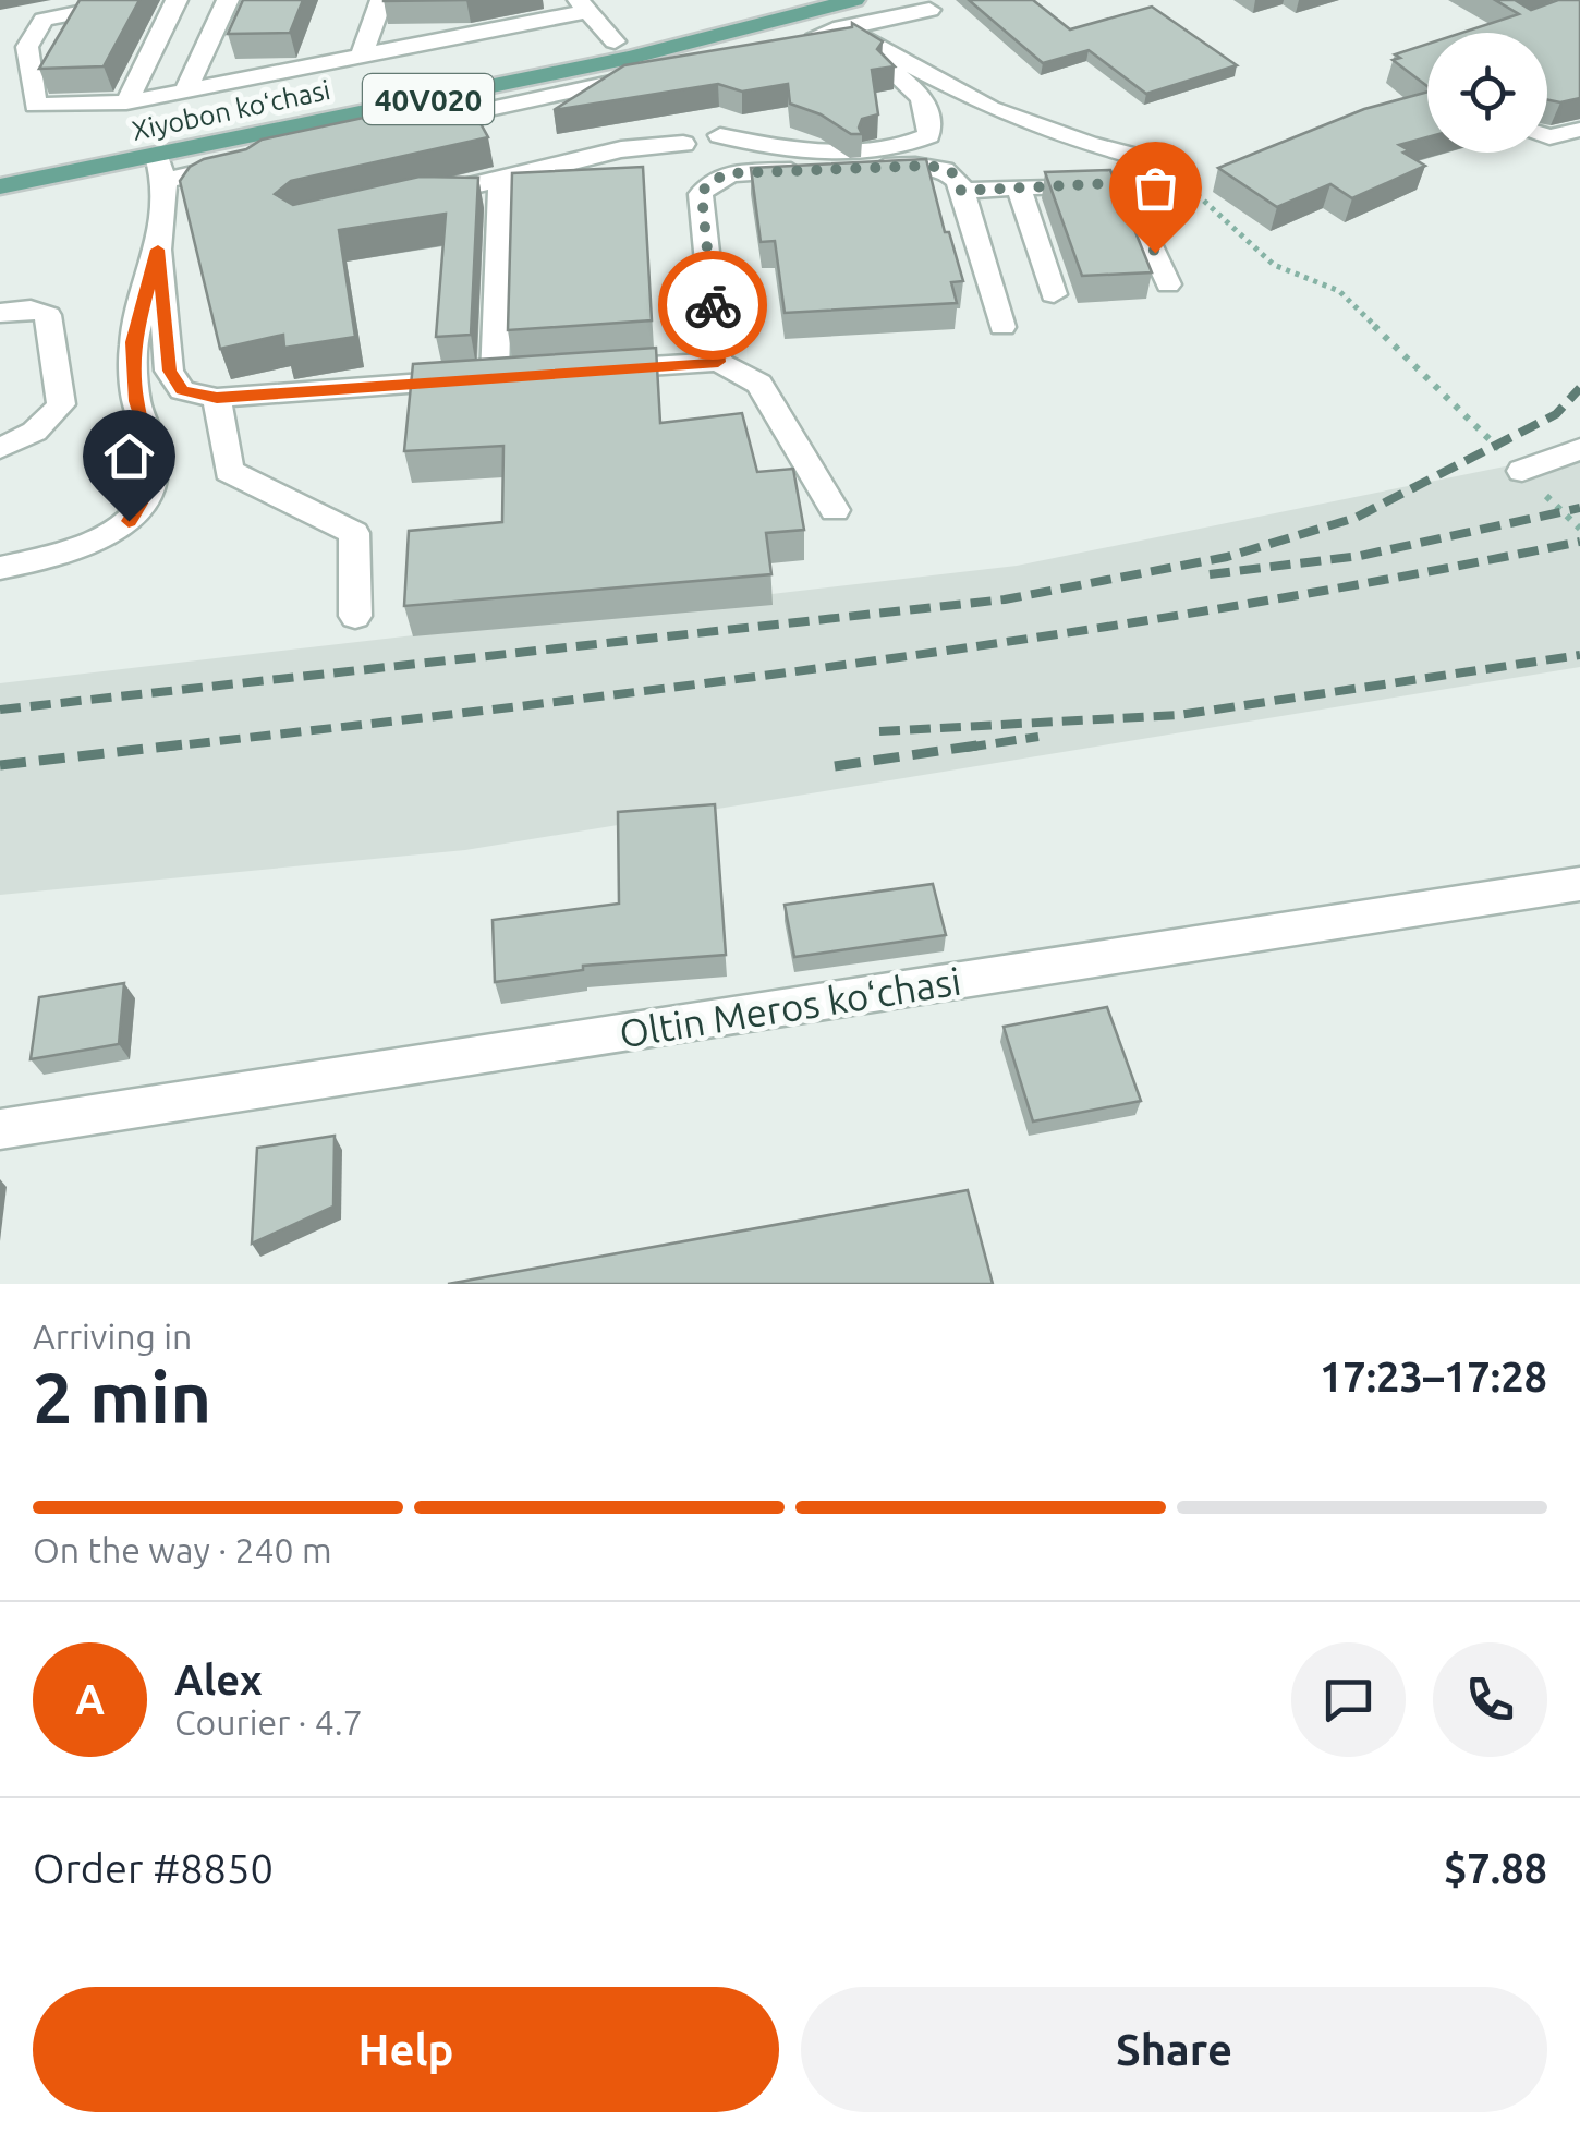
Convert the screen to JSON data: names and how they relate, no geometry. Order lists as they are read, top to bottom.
{
  "streets": {
    "main road": ["40V020", "Xiyobon koʻchasi"],
    "street": ["Oltin Meros koʻchasi"]
  },
  "page": {
    "heading": ["2 min", "Arriving in", "17:23–17:28"],
    "panel": [
      "Alex",
      "Courier · 4.7",
      "Order #8850",
      "$7.88"
    ],
    "bar": "On the way · 240 m",
    "round": "A",
    "buttons": ["Help", "Share"]
  }
}
